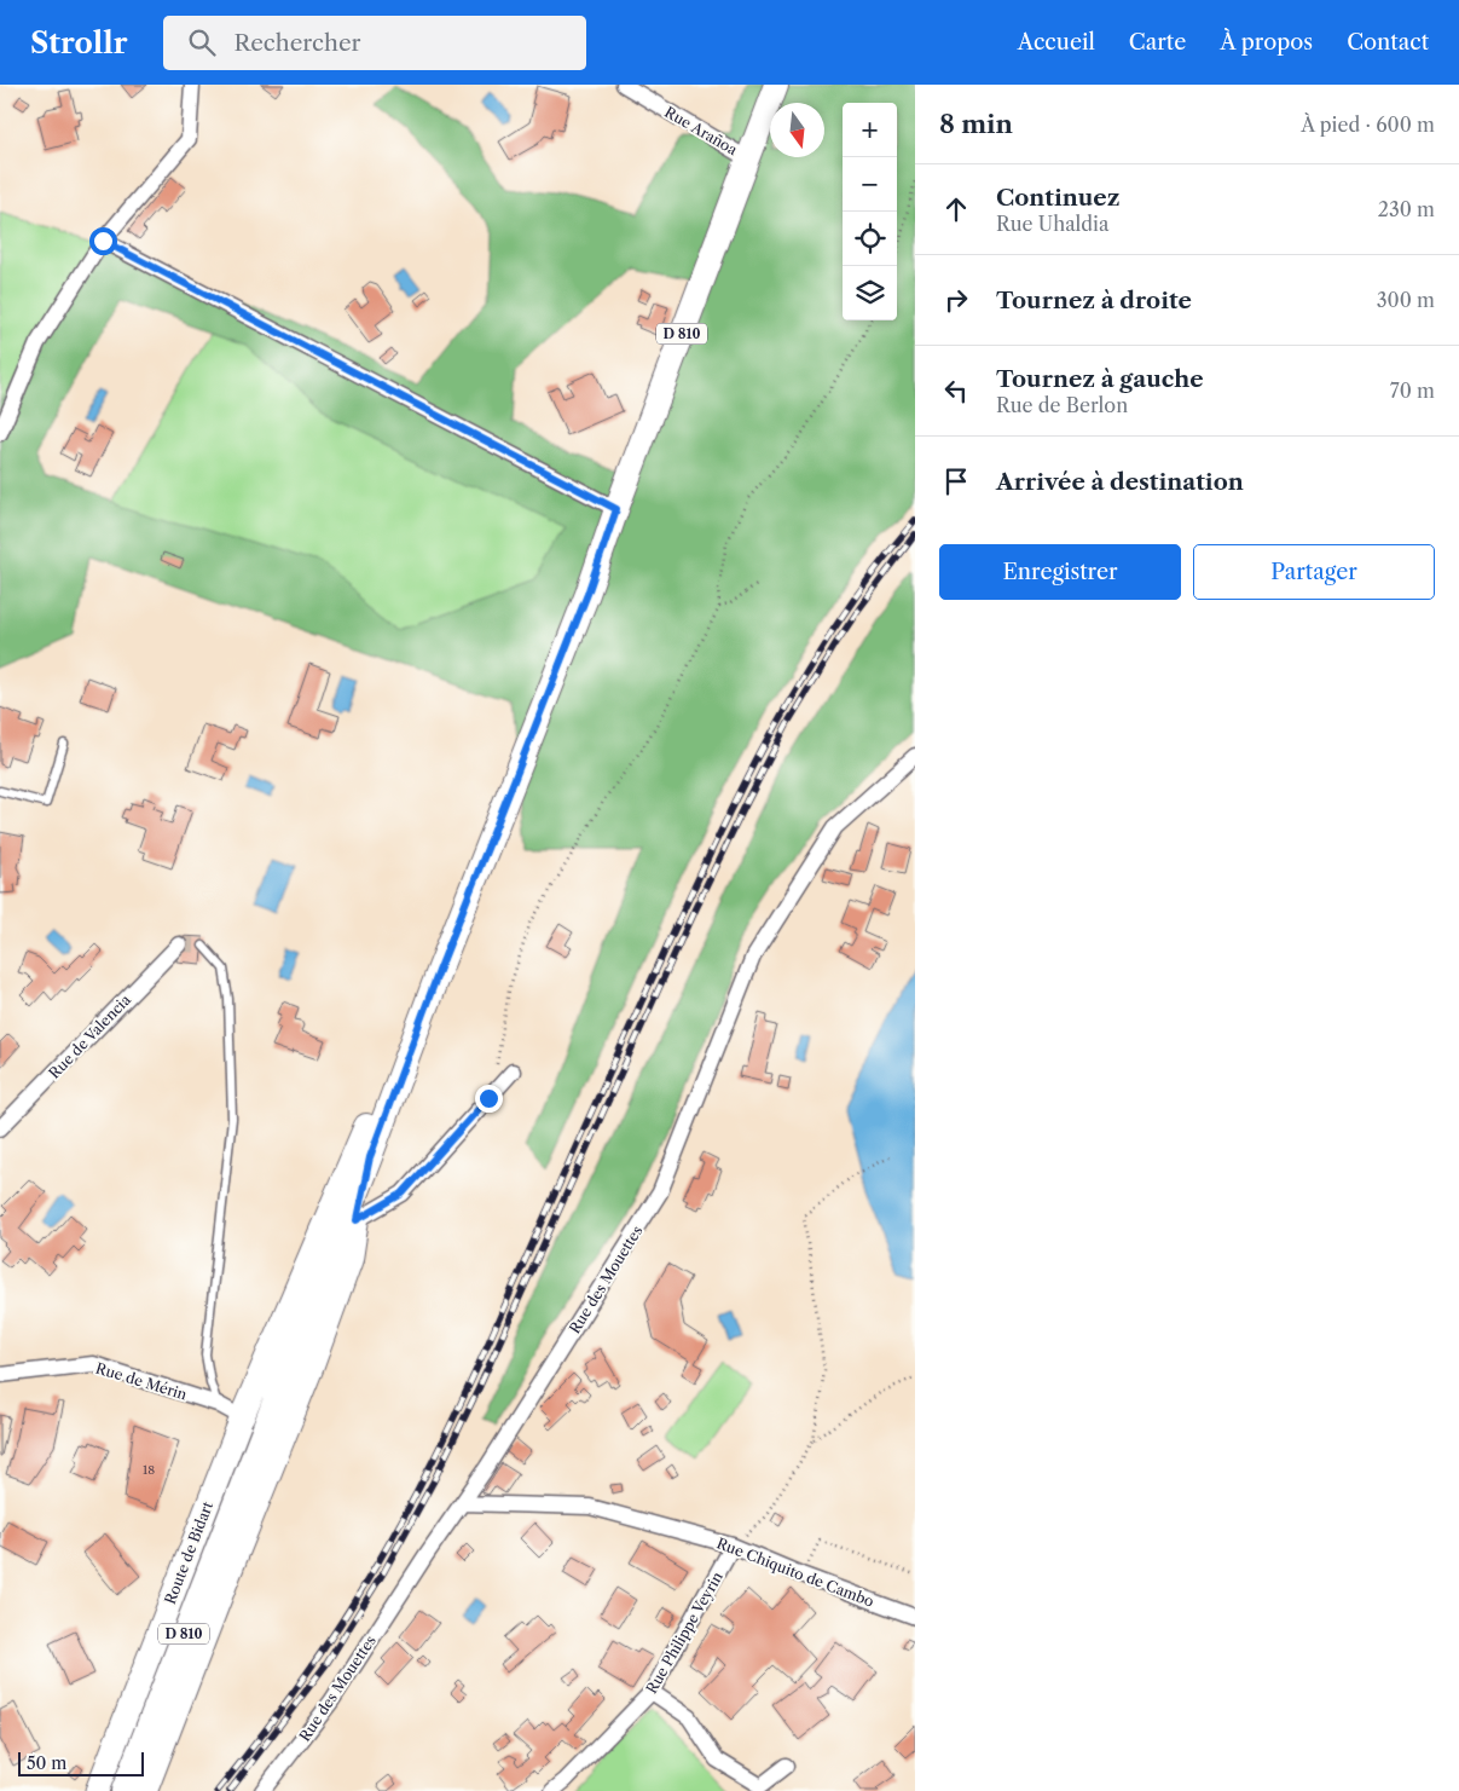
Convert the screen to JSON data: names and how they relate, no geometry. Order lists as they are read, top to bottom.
{
  "streets": {
    "main road": ["D 810", "Route de Bidart"],
    "street": [
      "Rue Arañoa",
      "Rue de Valencia",
      "Rue des Mouettes",
      "Rue de Mérin",
      "Rue Chiquito de Cambo",
      "Rue Philippe Veyrin"
    ]
  },
  "crossings": [
    ["Rue Arañoa", "D 810"],
    ["Rue des Mouettes", "Rue Chiquito de Cambo"],
    ["Rue de Mérin", "Route de Bidart"],
    ["Rue Chiquito de Cambo", "Rue Philippe Veyrin"]
  ],
  "house_numbers": ["18"],
  "scale_bar": "50 m",
  "north": "bottom",
  "page": {
    "header": "Strollr",
    "search": "Rechercher",
    "nav": [
      "Accueil",
      "Carte",
      "À propos",
      "Contact"
    ],
    "heading": ["8 min", "À pied · 600 m"],
    "map_buttons": ["+", "−"],
    "list": [
      ["Continuez", "Rue Uhaldia", "230 m"],
      ["Tournez à droite", "300 m"],
      ["Tournez à gauche", "Rue de Berlon", "70 m"],
      "Arrivée à destination"
    ],
    "buttons": ["Enregistrer", "Partager"],
    "scale": "50 m"
  }
}
